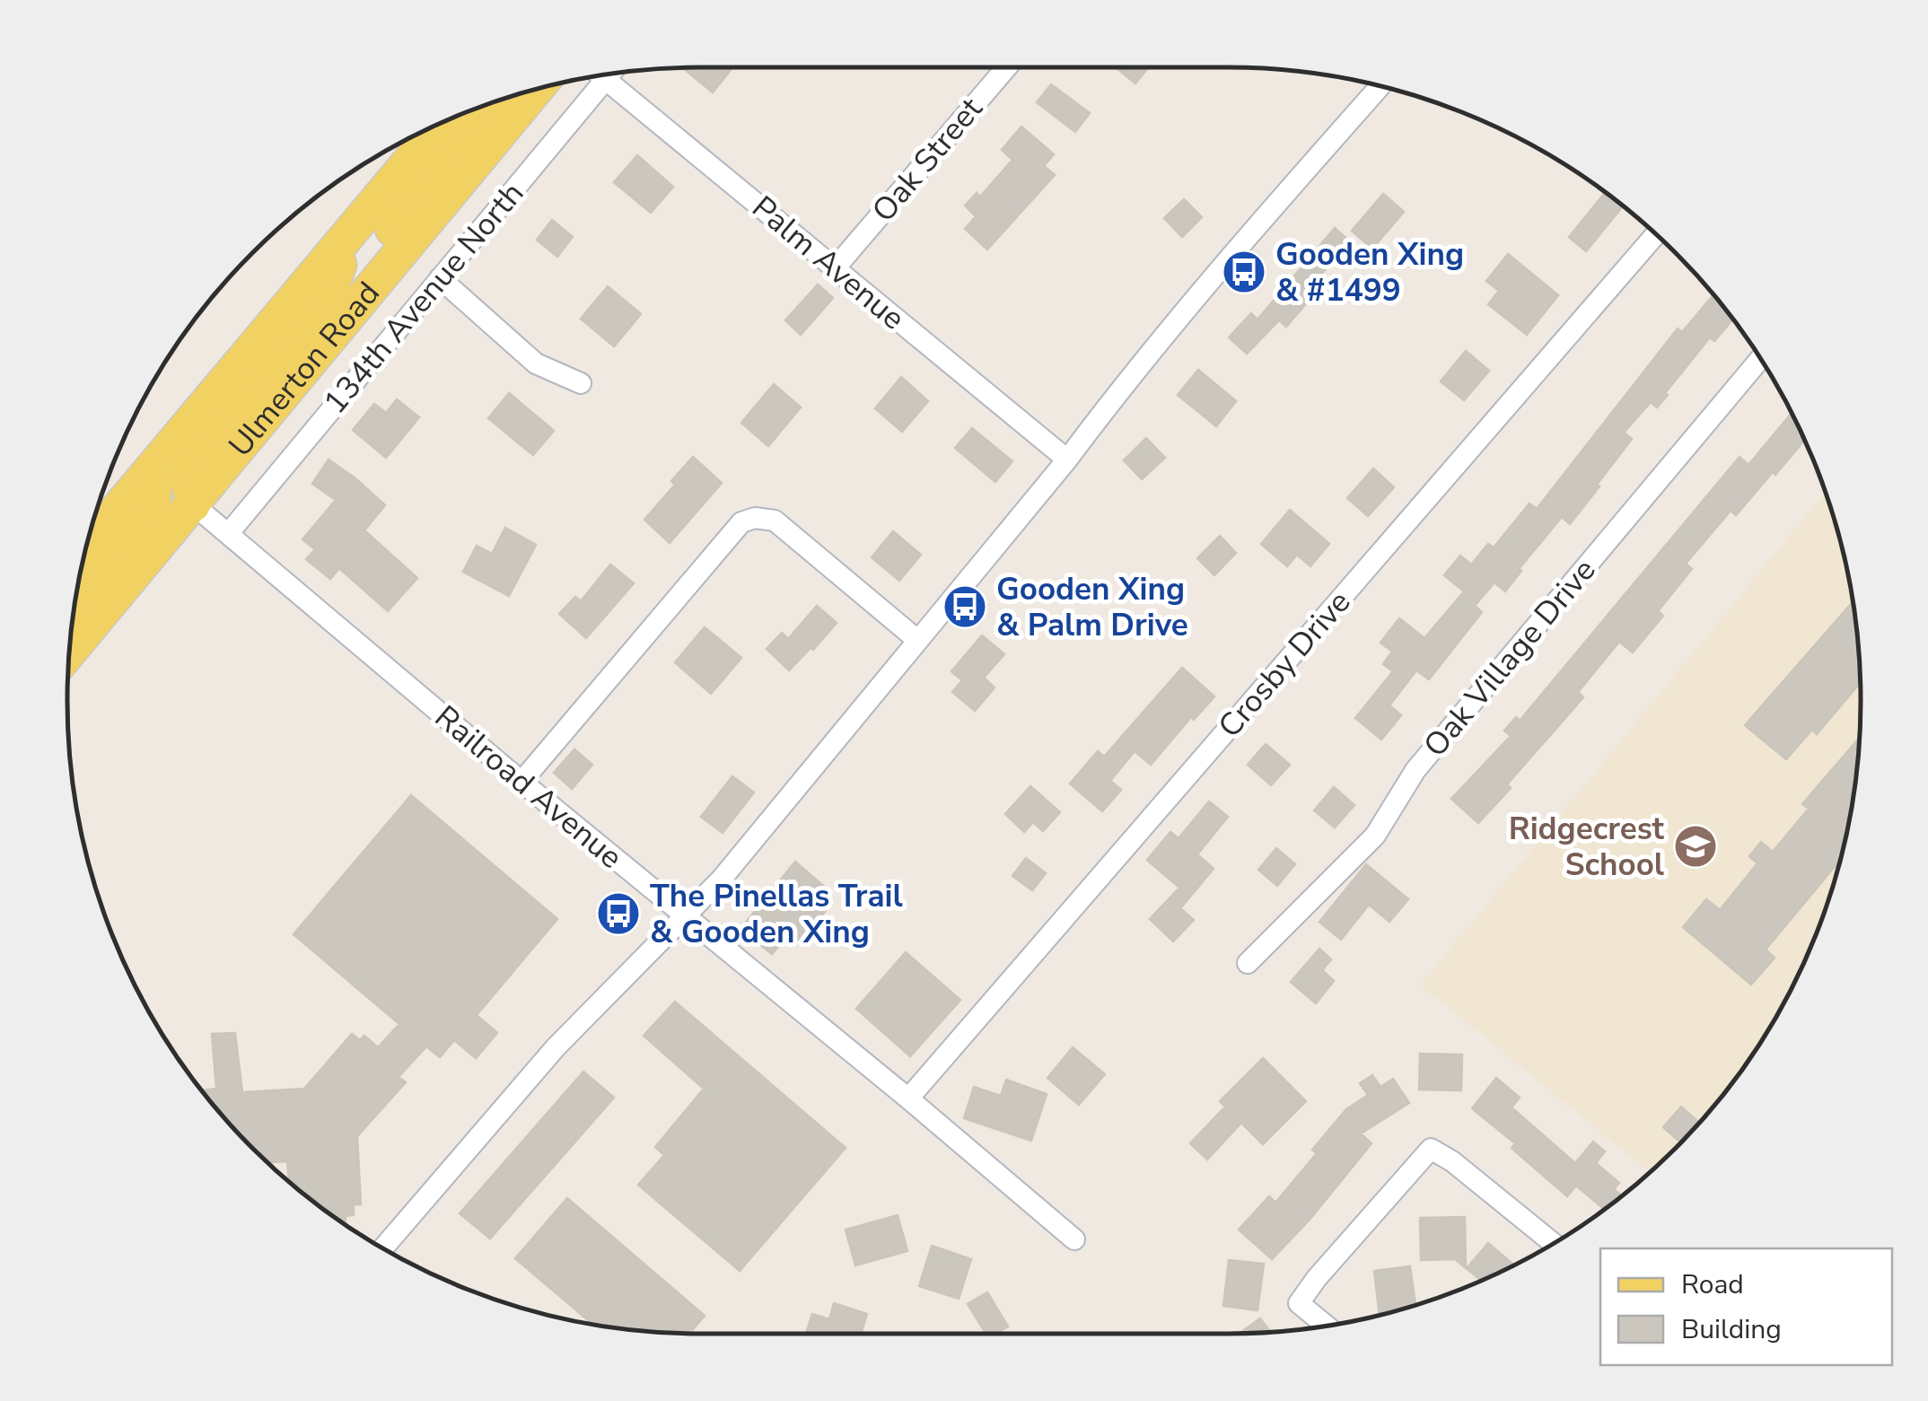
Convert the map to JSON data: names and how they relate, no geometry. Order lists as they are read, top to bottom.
{
  "streets": {
    "main road": ["Ulmerton Road"],
    "street": [
      "Oak Street",
      "Palm Avenue",
      "134th Avenue North",
      "Oak Village Drive",
      "Crosby Drive",
      "Railroad Avenue"
    ]
  },
  "crossings": [
    ["Oak Street", "Palm Avenue"],
    ["134th Avenue North", "Railroad Avenue"],
    ["Ulmerton Road", "Railroad Avenue"],
    ["Crosby Drive", "Railroad Avenue"]
  ],
  "places": {
    "bus stop": ["Gooden Xing & #1499", "Gooden Xing & Palm Drive", "The Pinellas Trail & Gooden Xing"],
    "school or university": ["Ridgecrest School"]
  },
  "legend": ["Road", "Building"]
}
